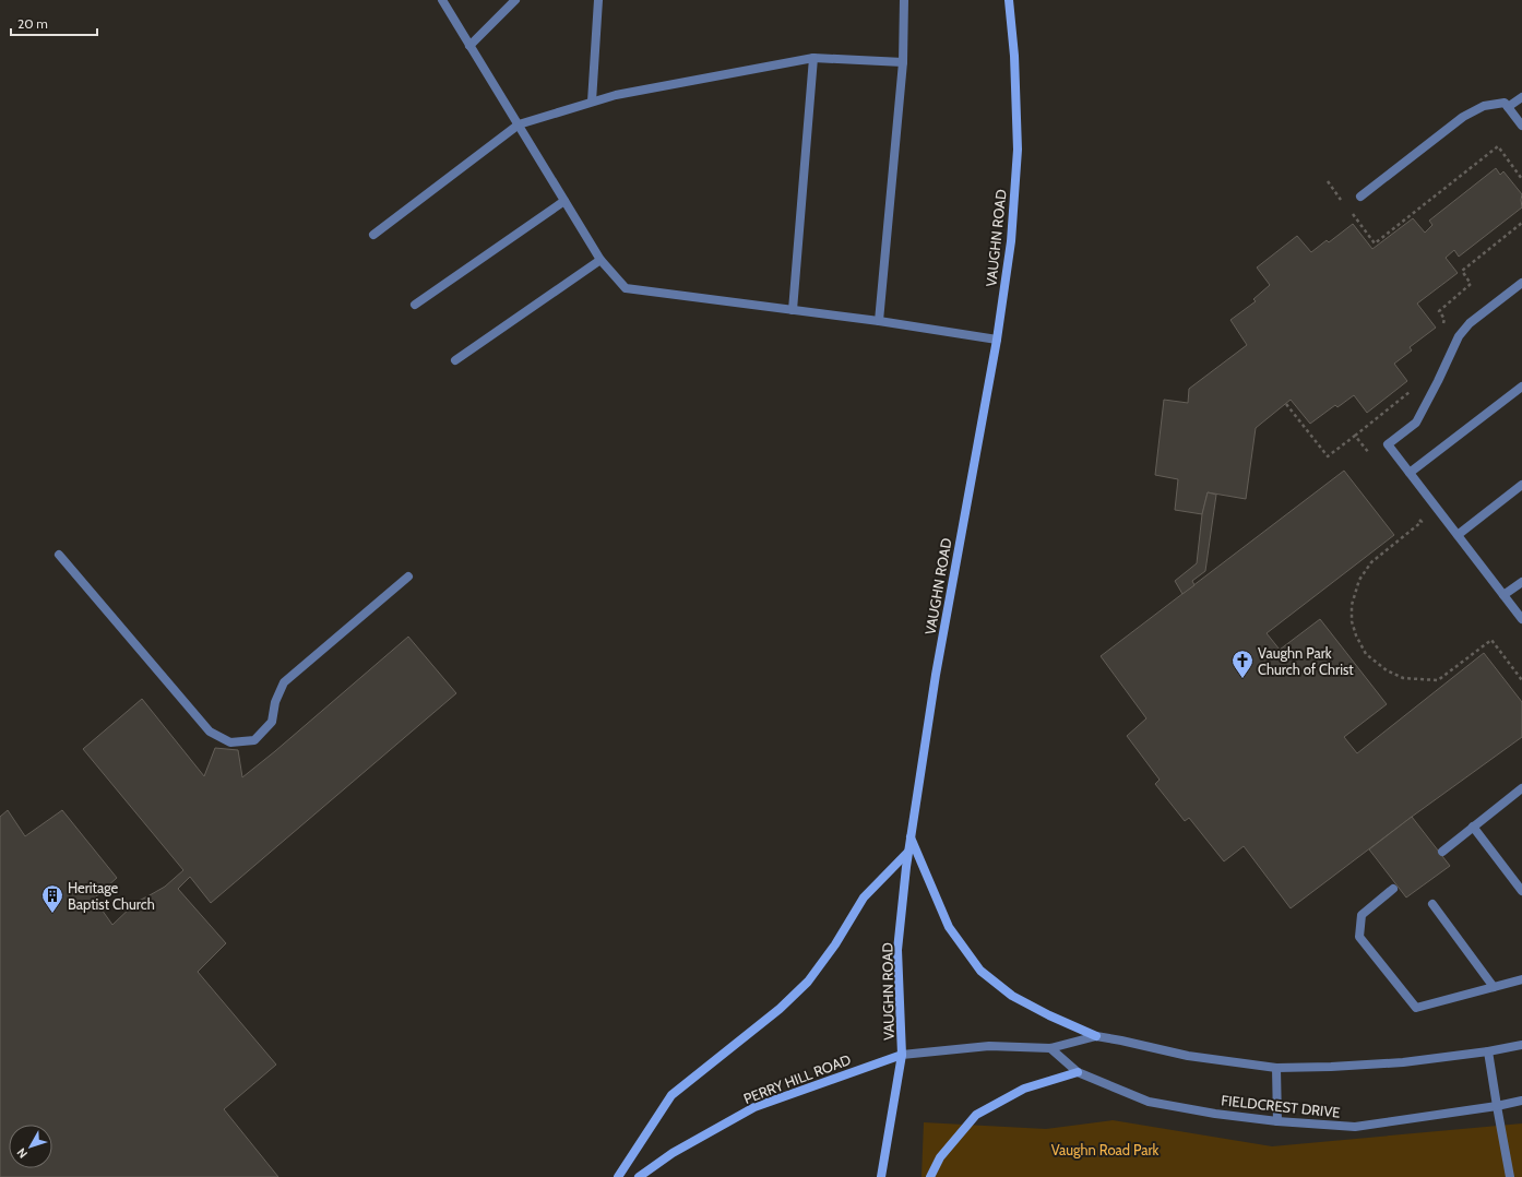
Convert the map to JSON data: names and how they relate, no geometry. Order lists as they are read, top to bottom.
{
  "streets": {
    "main road": ["VAUGHN ROAD", "PERRY HILL ROAD"],
    "street": ["FIELDCREST DRIVE"]
  },
  "crossings": [
    ["VAUGHN ROAD", "PERRY HILL ROAD"]
  ],
  "parks": ["Vaughn Road Park"],
  "places": {
    "church": ["Vaughn Park Church of Christ"],
    "building": ["Heritage Baptist Church"]
  },
  "scale_bar": "20 m",
  "north": "bottom left"
}
